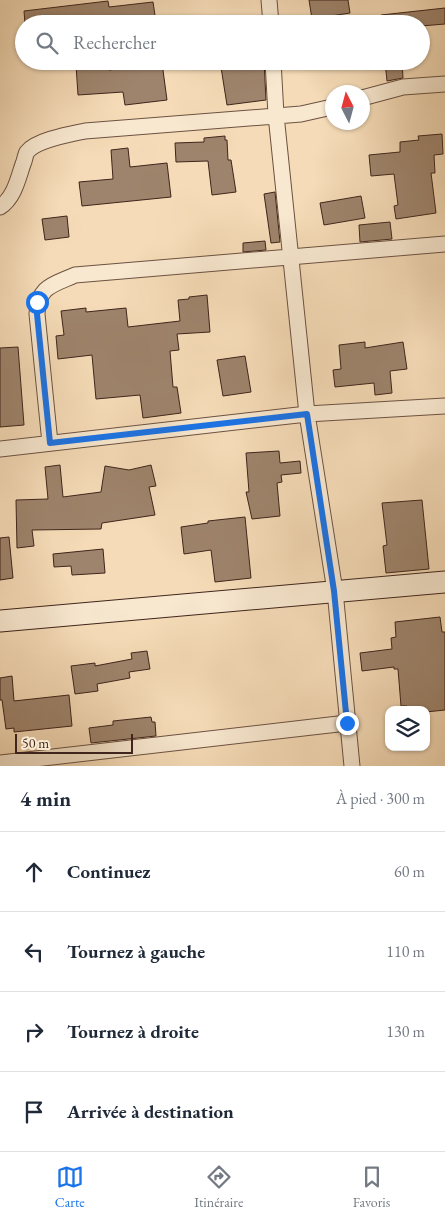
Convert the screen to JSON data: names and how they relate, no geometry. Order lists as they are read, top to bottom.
{
  "scale_bar": "50 m",
  "north": "top",
  "page": {
    "search": "Rechercher",
    "scale": "50 m",
    "heading": ["4 min", "À pied · 300 m"],
    "list": [
      ["Continuez", "60 m"],
      ["Tournez à gauche", "110 m"],
      ["Tournez à droite", "130 m"],
      "Arrivée à destination"
    ],
    "nav": ["Carte", "Itinéraire", "Favoris"]
  }
}
